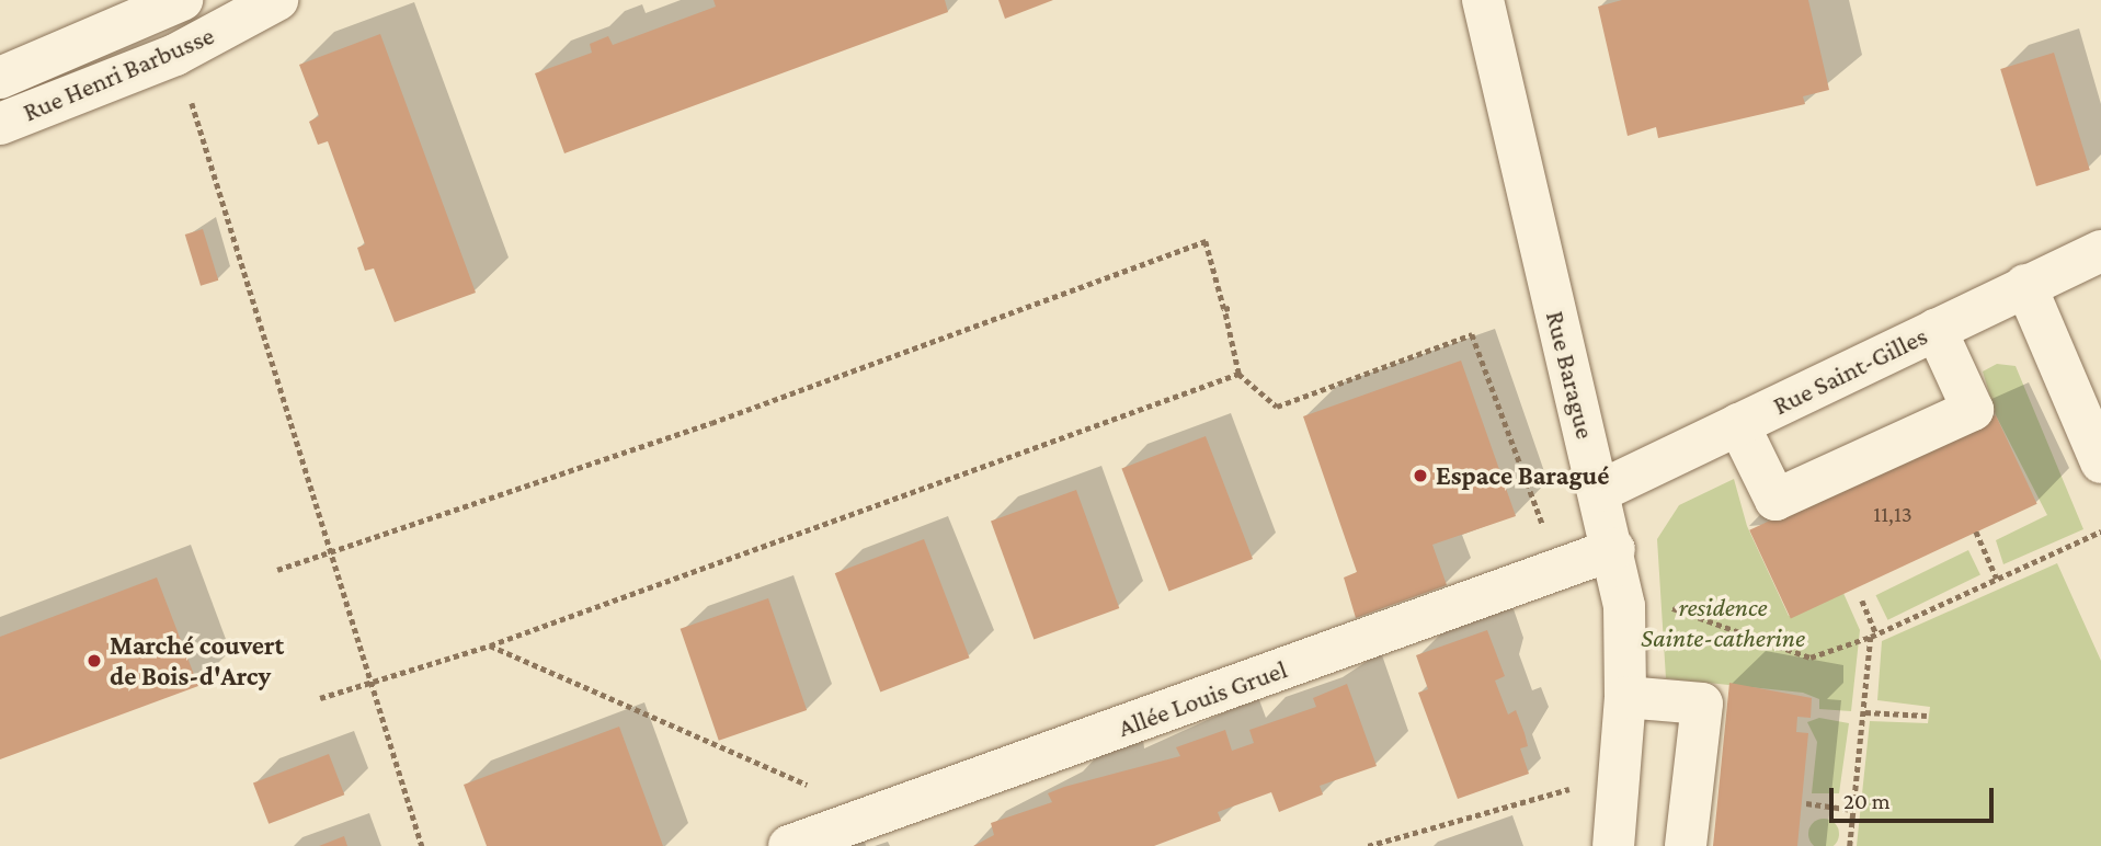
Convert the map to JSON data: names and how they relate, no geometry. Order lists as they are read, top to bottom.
{
  "streets": {
    "street": [
      "Rue Henri Barbusse",
      "Rue Saint-Gilles",
      "Rue Barague",
      "Allée Louis Gruel"
    ]
  },
  "crossings": [
    ["Rue Saint-Gilles", "Rue Barague"],
    ["Rue Barague", "Allée Louis Gruel"]
  ],
  "parks": ["residence Sainte-catherine"],
  "places": ["Espace Baragué", "Marché couvert de Bois-d'Arcy"],
  "house_numbers": ["11,13"],
  "scale_bar": "20 m"
}
